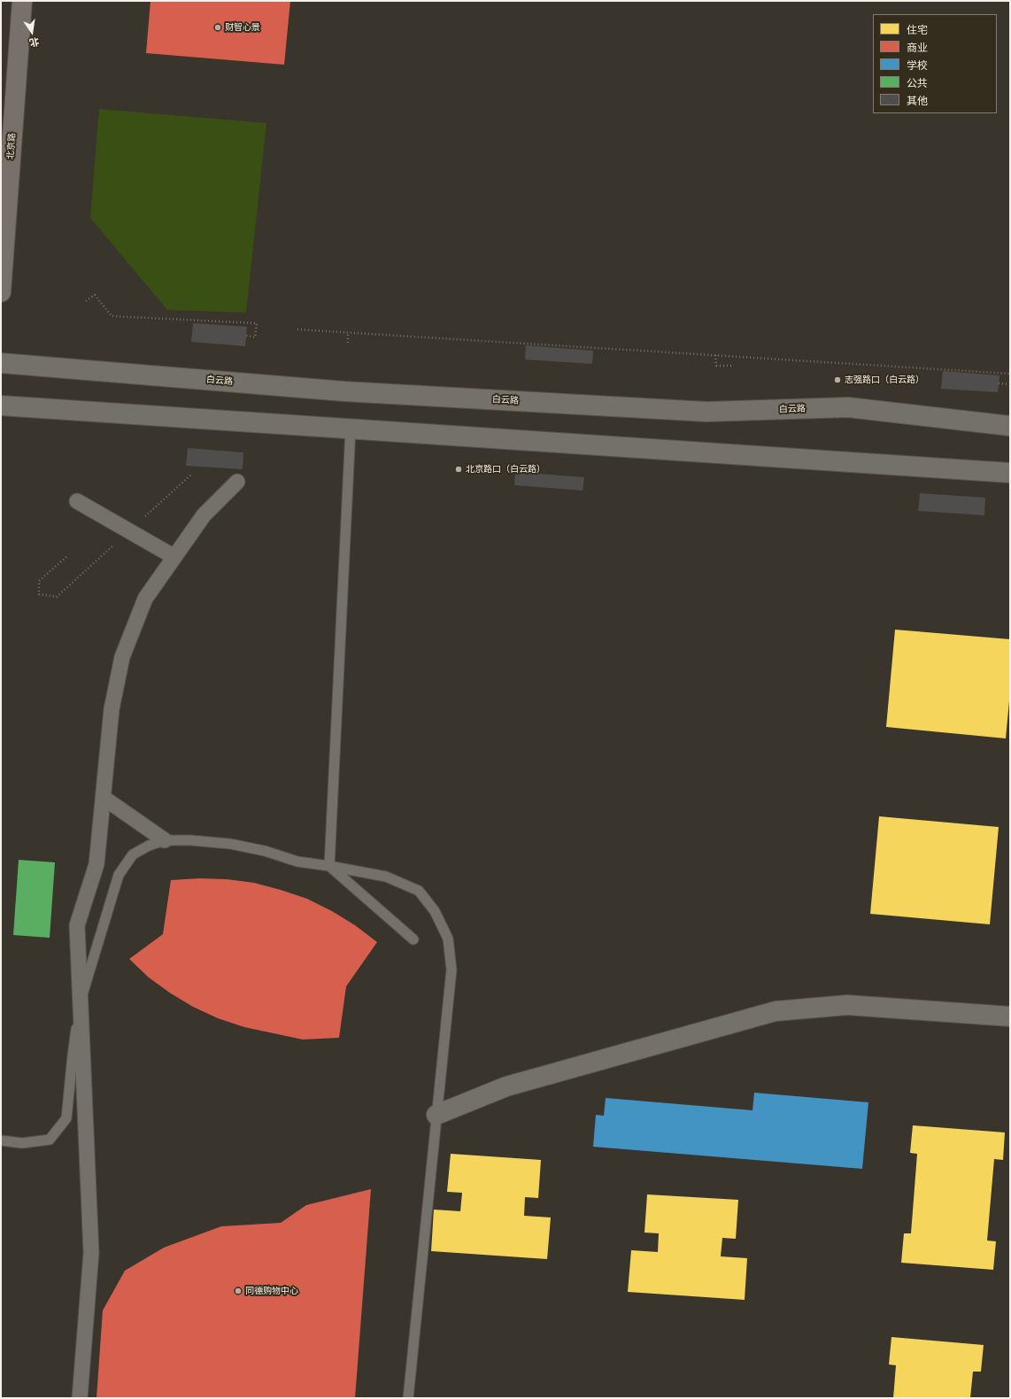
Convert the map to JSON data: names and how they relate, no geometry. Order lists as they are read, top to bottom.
{
  "streets": {
    "main road": ["北京路", "白云路"]
  },
  "places": [
    "财智心景",
    "志强路口（白云路）",
    "北京路口（白云路）",
    "同德购物中心"
  ],
  "legend": [
    "住宅",
    "商业",
    "学校",
    "公共",
    "其他"
  ],
  "north": "bottom"
}
